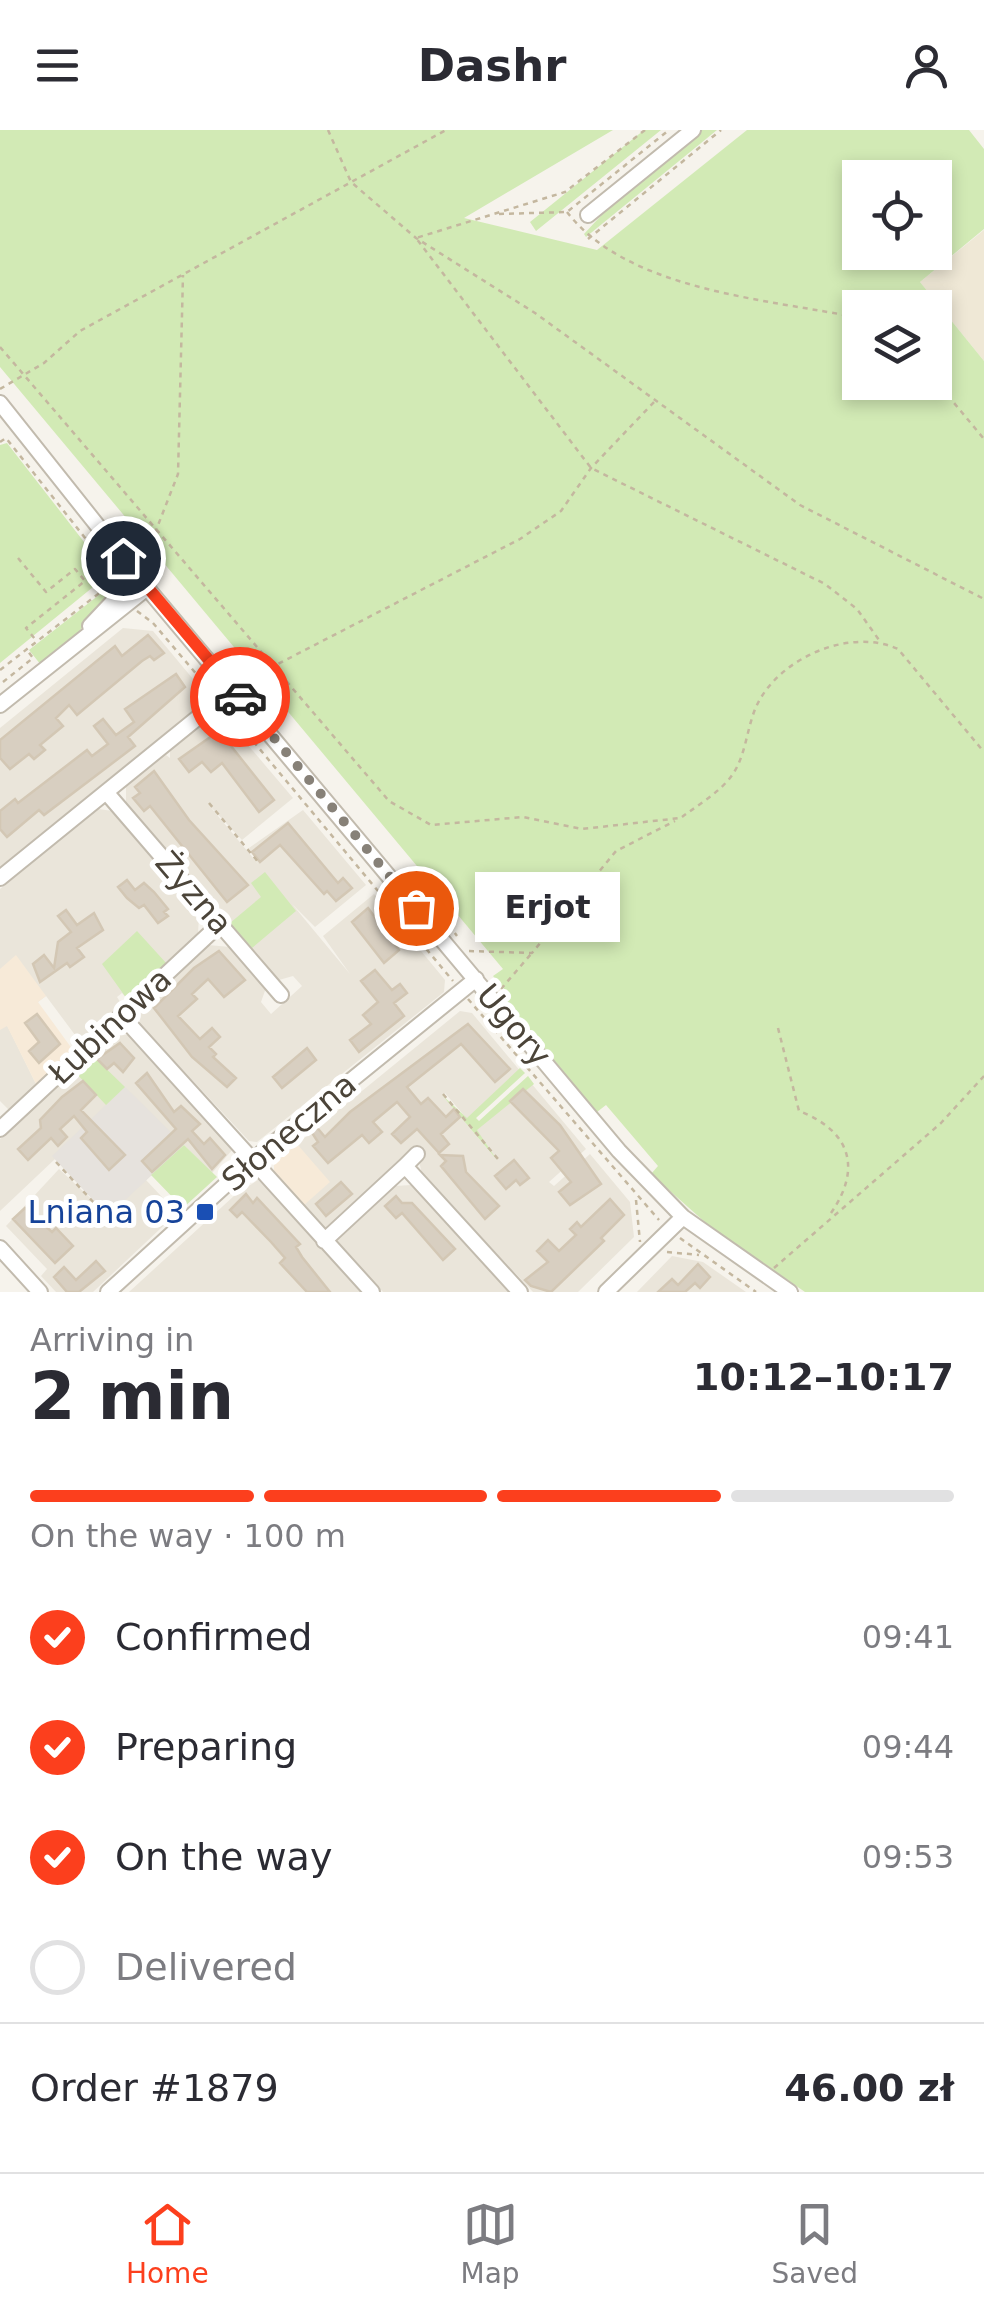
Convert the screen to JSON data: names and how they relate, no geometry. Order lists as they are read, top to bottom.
{
  "streets": {
    "street": [
      "Żyzna",
      "Ugory",
      "Łubinowa",
      "Słoneczna"
    ]
  },
  "crossings": [
    ["Żyzna", "Łubinowa"],
    ["Ugory", "Słoneczna"]
  ],
  "places": {
    "other": ["Erjot"],
    "transit": ["Lniana 03"]
  },
  "page": {
    "header": "Dashr",
    "bubble": "Erjot",
    "heading": ["2 min", "Arriving in", "10:12–10:17"],
    "panel": ["Order #1879", "46.00 zł"],
    "bar": "On the way · 100 m",
    "list": [
      ["Confirmed", "09:41"],
      ["Preparing", "09:44"],
      ["On the way", "09:53"],
      "Delivered"
    ],
    "tabs": ["Home", "Map", "Saved"]
  }
}
